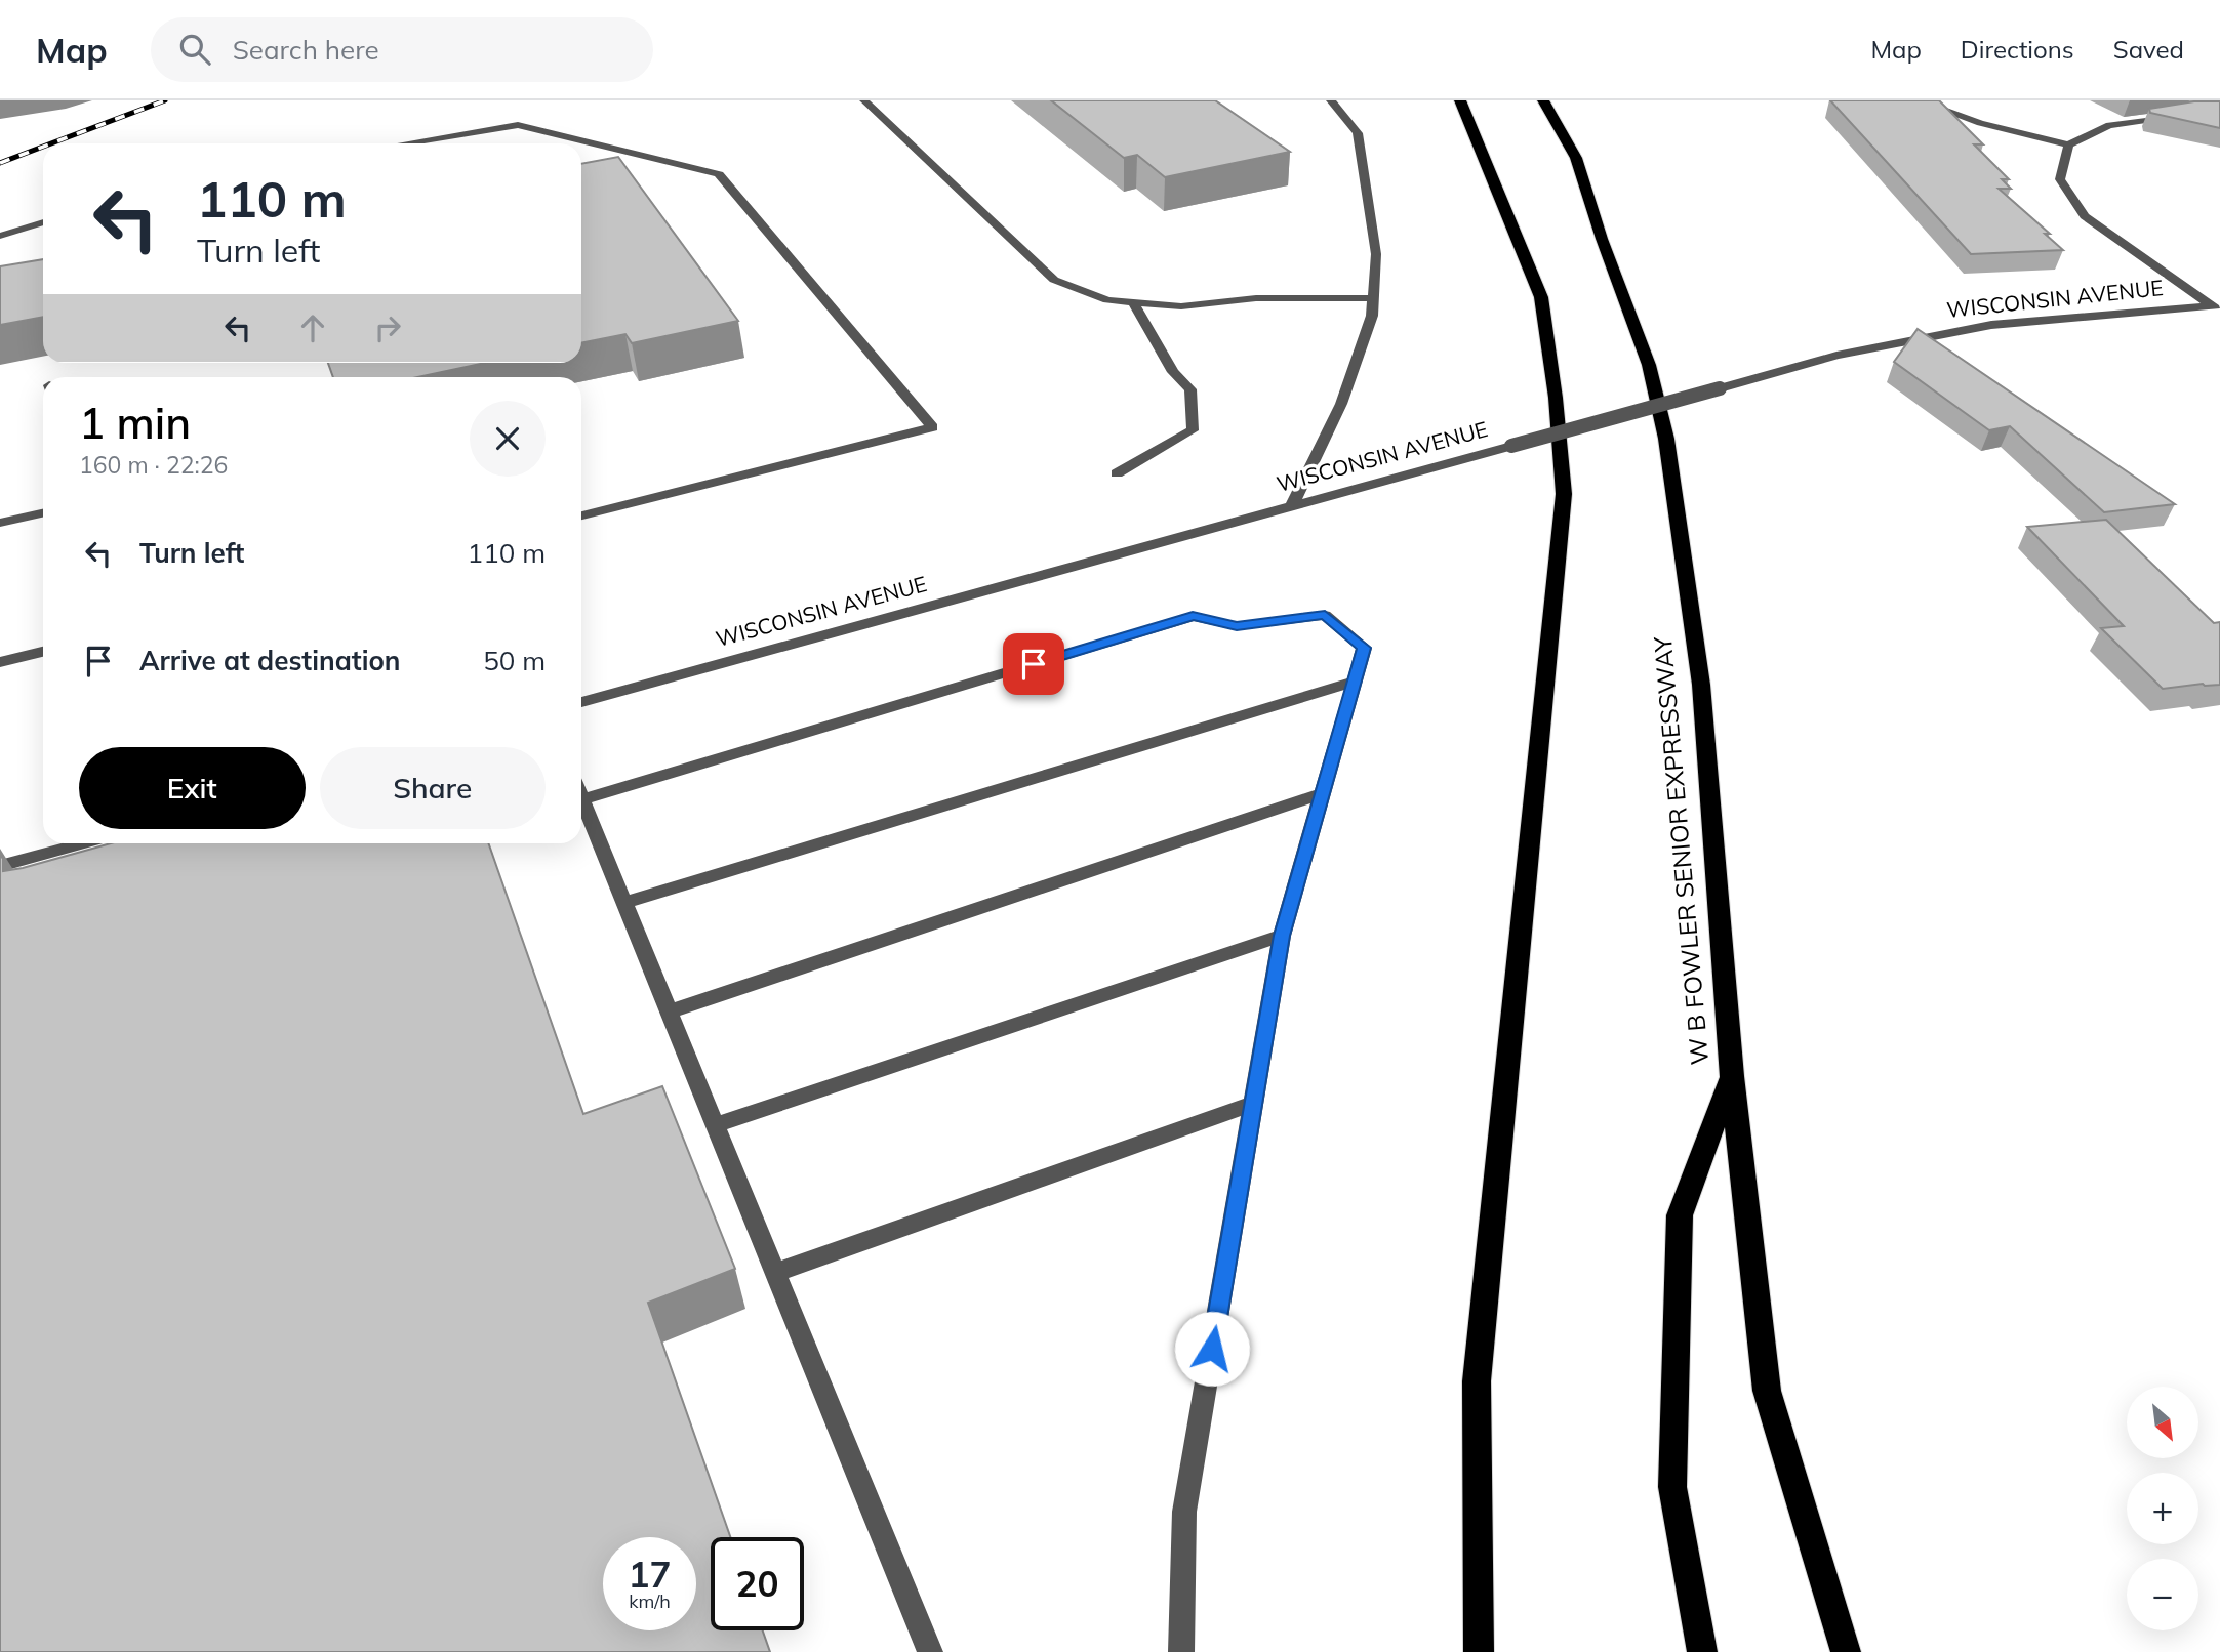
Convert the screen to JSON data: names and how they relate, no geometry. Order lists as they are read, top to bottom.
{
  "streets": {
    "highway": ["W B FOWLER SENIOR EXPRESSWAY"],
    "street": ["WISCONSIN AVENUE"]
  },
  "north": "bottom right",
  "page": {
    "header": "Map",
    "search": "Search here",
    "nav": ["Map", "Directions", "Saved"],
    "turn": ["110 m", "Turn left"],
    "heading": ["1 min", "160 m · 22:26"],
    "list": [
      {
        "name": "Turn left",
        "value": "110 m"
      },
      {
        "name": "Arrive at destination",
        "value": "50 m"
      }
    ],
    "buttons": ["Exit", "Share"],
    "map_buttons": ["+", "−"],
    "speed": "17 km/h",
    "limit": "20"
  }
}
